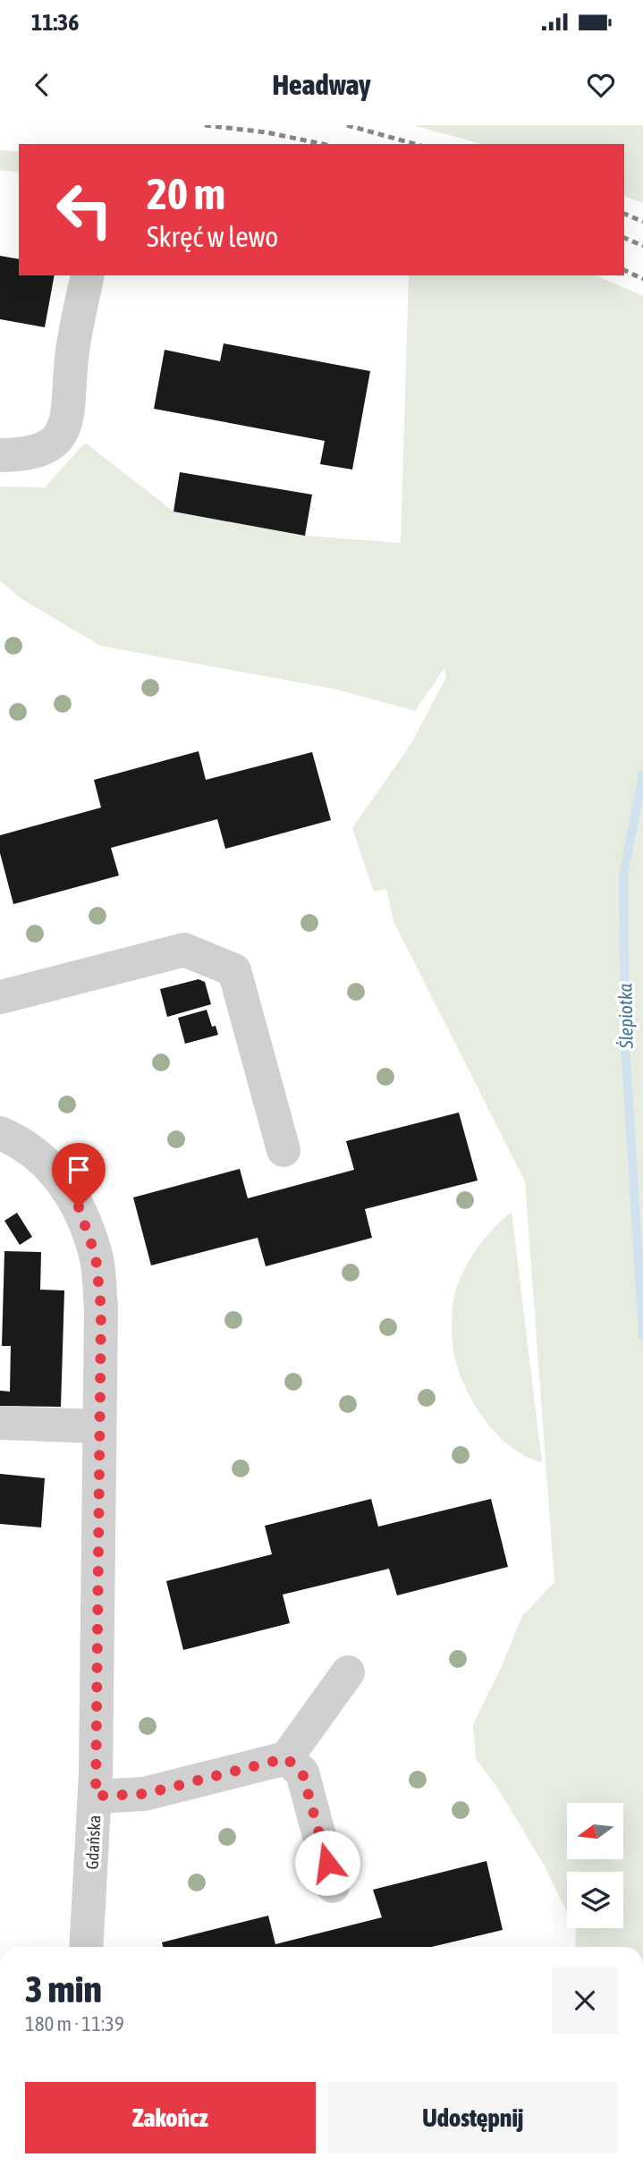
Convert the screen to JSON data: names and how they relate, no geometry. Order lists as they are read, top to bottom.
{
  "streets": {
    "street": ["Gdańska"]
  },
  "water": ["Ślepiotka"],
  "north": "left",
  "page": {
    "status": "11:36",
    "header": "Headway",
    "turn": ["20 m", "Skręć w lewo"],
    "heading": ["3 min", "180 m · 11:39"],
    "buttons": ["Zakończ", "Udostępnij"]
  }
}
